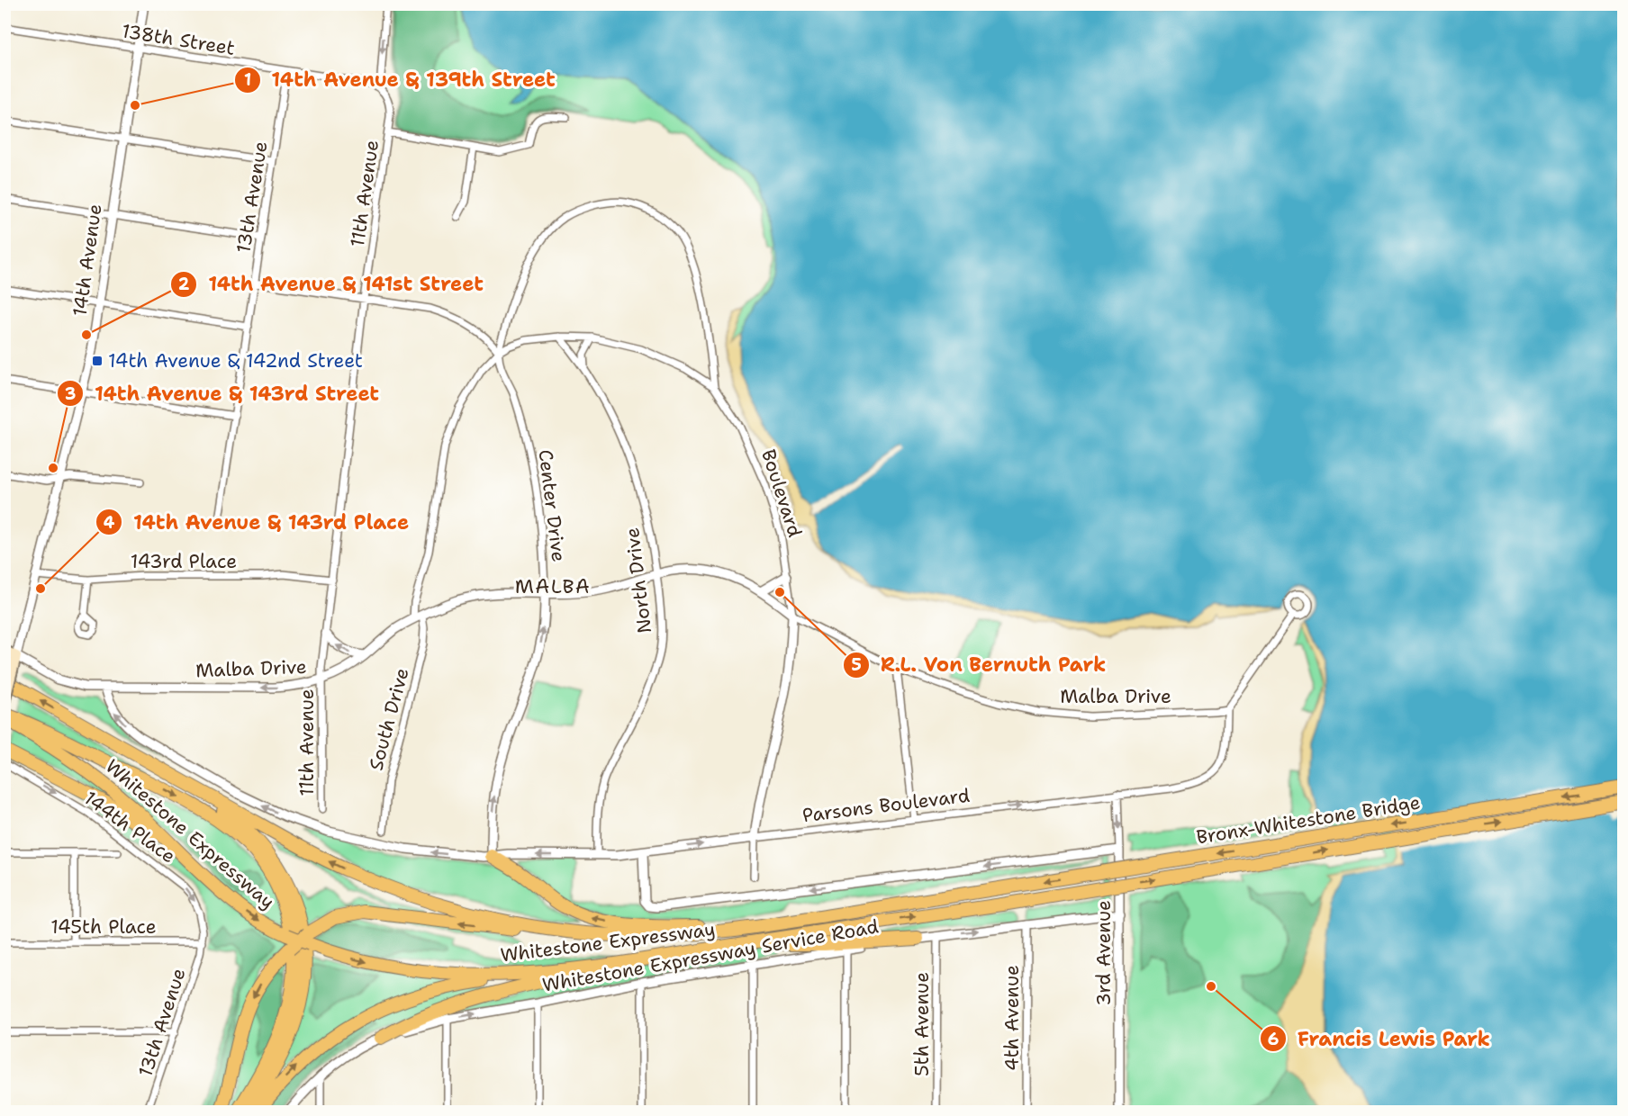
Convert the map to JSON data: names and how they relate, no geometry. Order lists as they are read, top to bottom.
{
  "streets": {
    "highway": ["Bronx-Whitestone Bridge", "Whitestone Expressway"],
    "main road": ["14th Avenue"],
    "street": [
      "138th Street",
      "11th Avenue",
      "13th Avenue",
      "Boulevard",
      "Center Drive",
      "143rd Place",
      "North Drive",
      "Malba Drive",
      "South Drive",
      "Parsons Boulevard",
      "144th Place",
      "145th Place",
      "3rd Avenue",
      "Whitestone Expressway Service Road",
      "4th Avenue",
      "5th Avenue"
    ]
  },
  "crossings": [
    ["138th Street", "11th Avenue"],
    ["138th Street", "13th Avenue"],
    ["138th Street", "14th Avenue"],
    ["11th Avenue", "143rd Place"],
    ["11th Avenue", "Malba Drive"],
    ["13th Avenue", "144th Place"],
    ["13th Avenue", "145th Place"],
    ["14th Avenue", "143rd Place"],
    ["14th Avenue", "Whitestone Expressway"],
    ["Boulevard", "Center Drive"],
    ["Boulevard", "North Drive"],
    ["Boulevard", "Malba Drive"],
    ["Boulevard", "Parsons Boulevard"],
    ["Center Drive", "Malba Drive"],
    ["Center Drive", "Parsons Boulevard"],
    ["North Drive", "Malba Drive"],
    ["North Drive", "Parsons Boulevard"],
    ["Malba Drive", "South Drive"],
    ["Malba Drive", "Parsons Boulevard"],
    ["Parsons Boulevard", "3rd Avenue"],
    ["Bronx-Whitestone Bridge", "Whitestone Expressway"],
    ["144th Place", "145th Place"],
    ["3rd Avenue", "Whitestone Expressway Service Road"],
    ["Whitestone Expressway Service Road", "4th Avenue"],
    ["Whitestone Expressway Service Road", "5th Avenue"]
  ],
  "one_way": ["Center Drive", "144th Place"],
  "districts": ["MALBA"],
  "places": {
    "other": [
      "14th Avenue & 139th Street",
      "14th Avenue & 141st Street",
      "14th Avenue & 143rd Street",
      "14th Avenue & 143rd Place",
      "R.L. Von Bernuth Park",
      "Francis Lewis Park"
    ],
    "transit": ["14th Avenue & 142nd Street"]
  }
}
